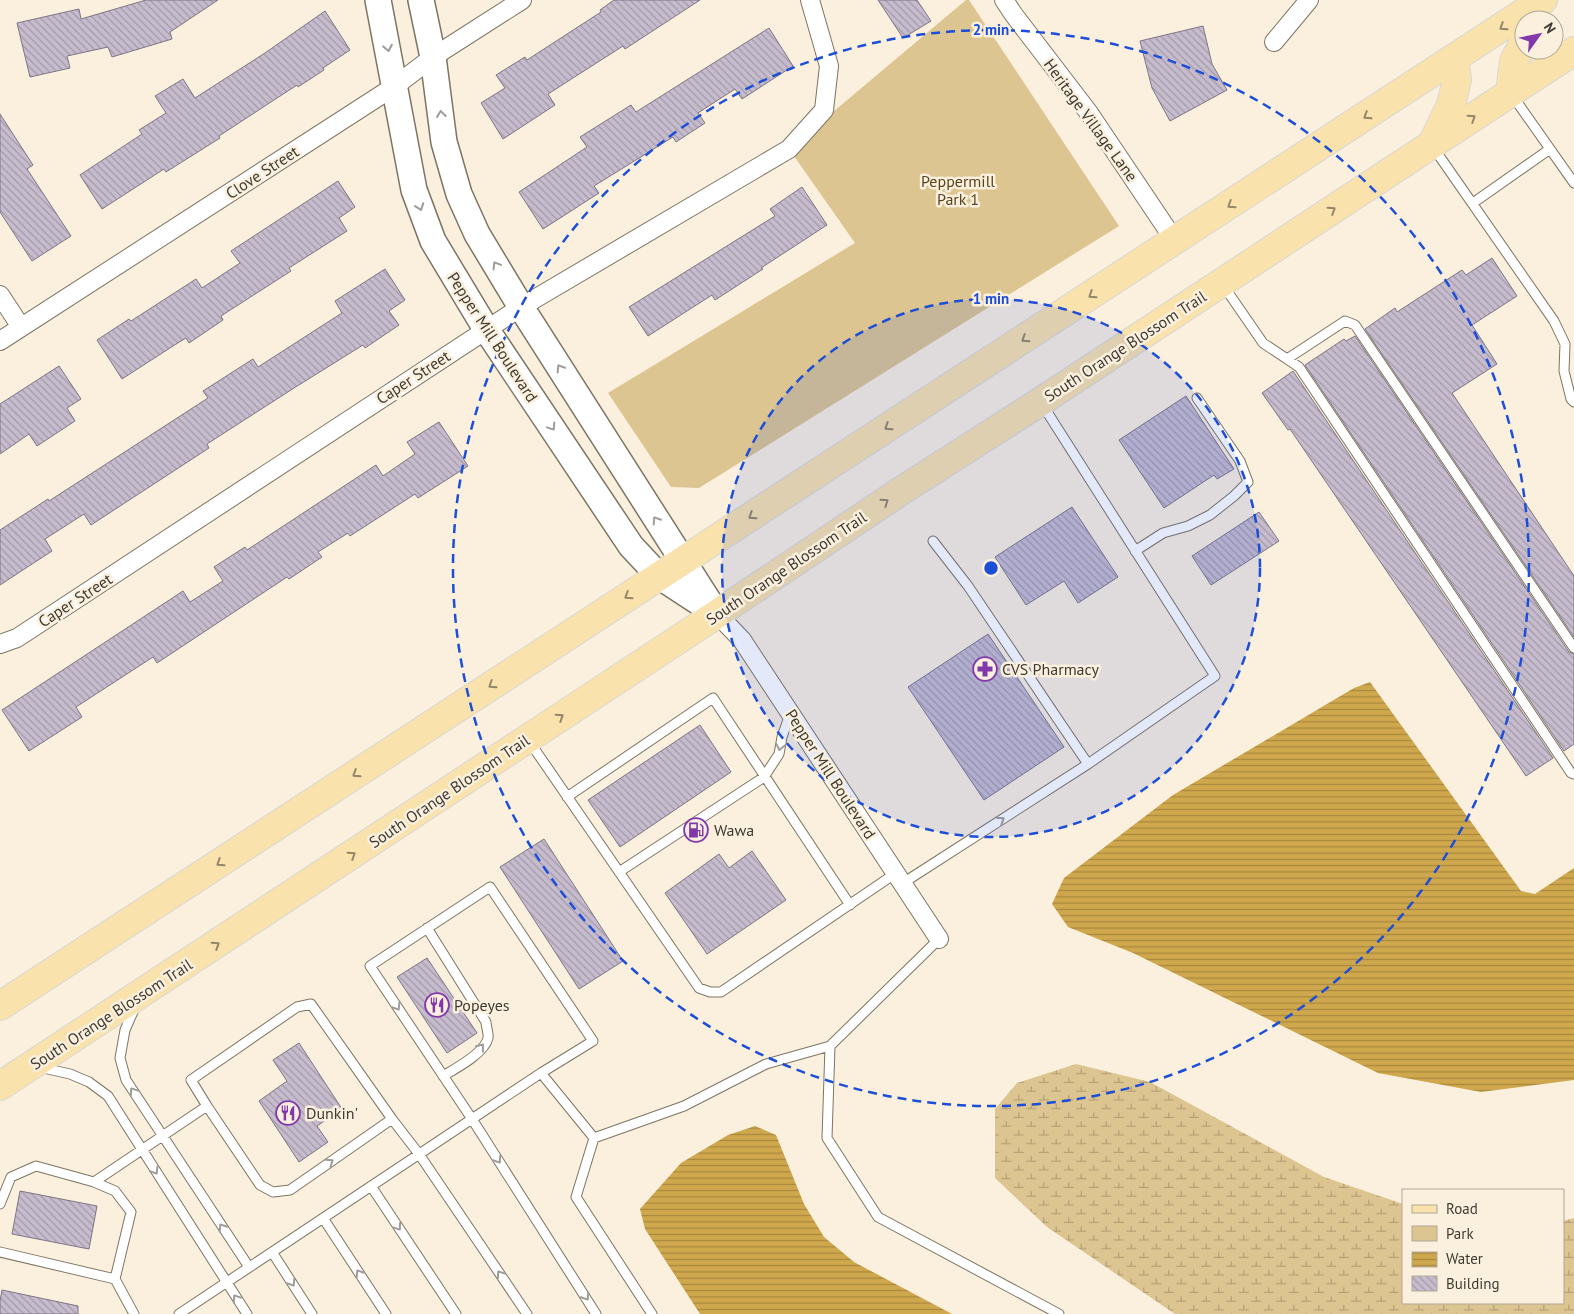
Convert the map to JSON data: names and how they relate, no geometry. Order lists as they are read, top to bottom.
{
  "streets": {
    "main road": ["South Orange Blossom Trail"],
    "street": [
      "Heritage Village Lane",
      "Clove Street",
      "Pepper Mill Boulevard",
      "Caper Street"
    ]
  },
  "crossings": [
    ["Clove Street", "Pepper Mill Boulevard"],
    ["Pepper Mill Boulevard", "South Orange Blossom Trail"],
    ["Pepper Mill Boulevard", "Caper Street"]
  ],
  "parks": ["Peppermill Park 1"],
  "places": {
    "pharmacy": ["CVS Pharmacy"],
    "fuel station": ["Wawa"],
    "restaurant": ["Popeyes", "Dunkin'"]
  },
  "legend": [
    "Road",
    "Park",
    "Water",
    "Building"
  ],
  "north": "top right",
  "rings": ["2 min", "1 min"]
}
